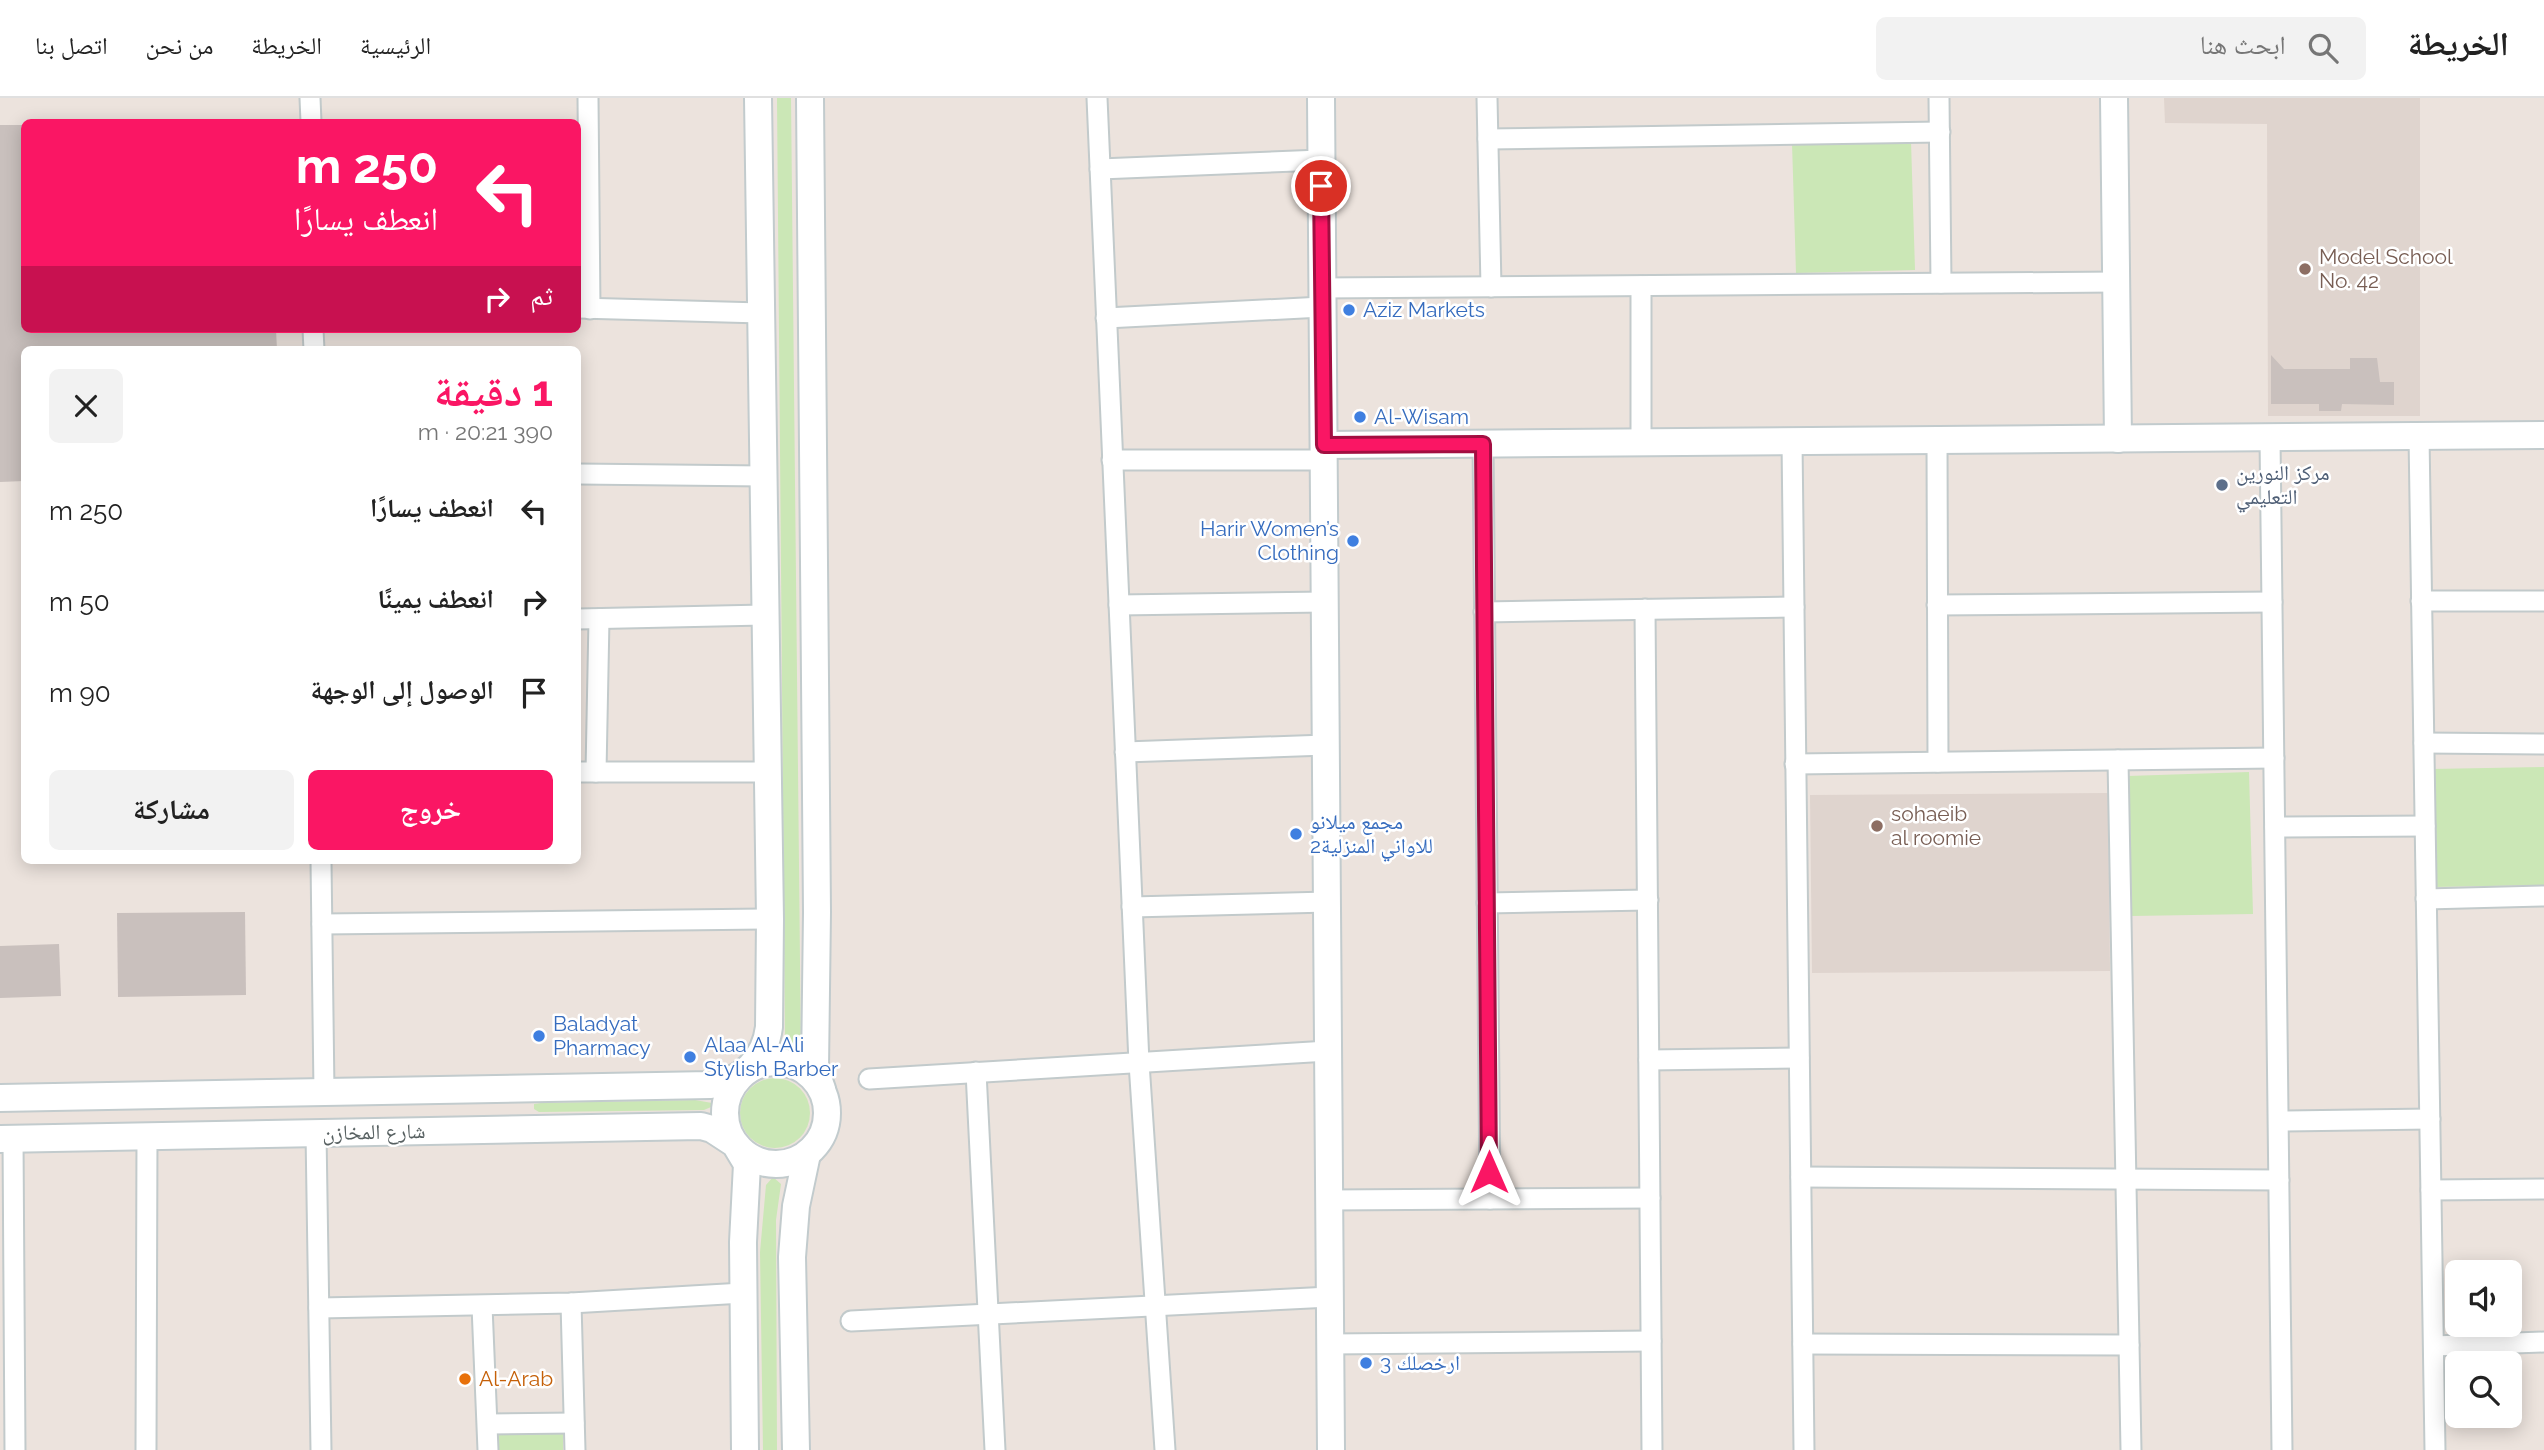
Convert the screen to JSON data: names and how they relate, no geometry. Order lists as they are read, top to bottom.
{
  "streets": {
    "street": ["شارع المخازن"]
  },
  "places": [
    "Model School No. 42",
    "Aziz Markets",
    "Al-Wisam",
    "مركز النورين التعليمي",
    "Harir Women’s Clothing",
    "sohaeib al roomie",
    "مجمع ميلانو للاواني المنزلية2",
    "Baladyat Pharmacy",
    "Alaa Al-Ali Stylish Barber",
    "ارخصلك 3",
    "Al-Arab"
  ],
  "page": {
    "header": "الخريطة",
    "search": "ابحث هنا",
    "nav": [
      "الرئيسية",
      "الخريطة",
      "من نحن",
      "اتصل بنا"
    ],
    "turn": ["250 m", "انعطف يسارًا"],
    "then": "ثم",
    "heading": ["1 دقيقة", "390 m · 20:21"],
    "list": [
      {
        "name": "انعطف يسارًا",
        "value": "250 m"
      },
      {
        "name": "انعطف يمينًا",
        "value": "50 m"
      },
      {
        "name": "الوصول إلى الوجهة",
        "value": "90 m"
      }
    ],
    "buttons": ["خروج", "مشاركة"]
  }
}
